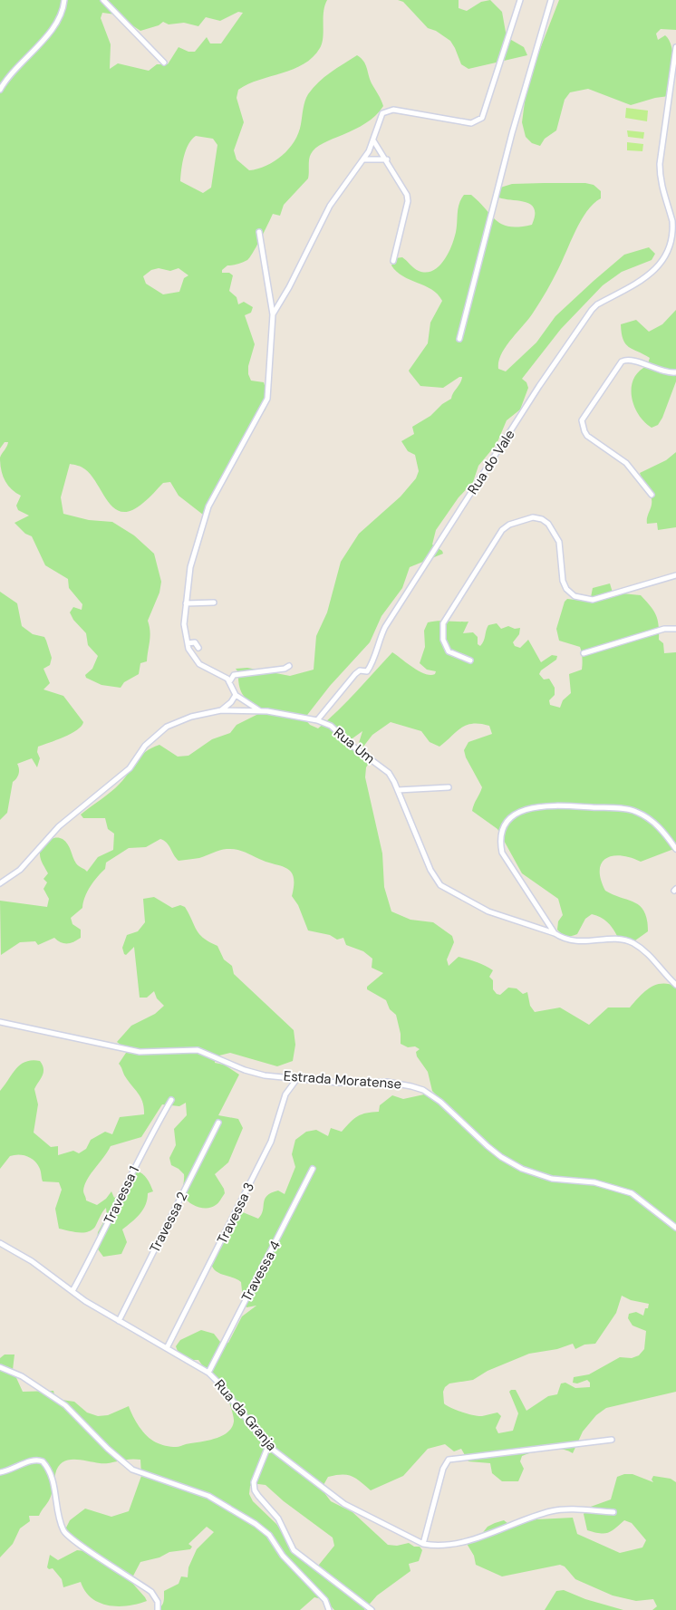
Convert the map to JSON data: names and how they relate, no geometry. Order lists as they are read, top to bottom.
{
  "streets": {
    "street": [
      "Rua do Vale",
      "Rua Um",
      "Estrada Moratense",
      "Travessa 1",
      "Travessa 3",
      "Travessa 2",
      "Travessa 4",
      "Rua da Granja"
    ]
  },
  "crossings": [
    ["Rua do Vale", "Rua Um"],
    ["Estrada Moratense", "Travessa 3"],
    ["Travessa 1", "Rua da Granja"],
    ["Travessa 3", "Rua da Granja"],
    ["Travessa 2", "Rua da Granja"],
    ["Travessa 4", "Rua da Granja"]
  ]
}
